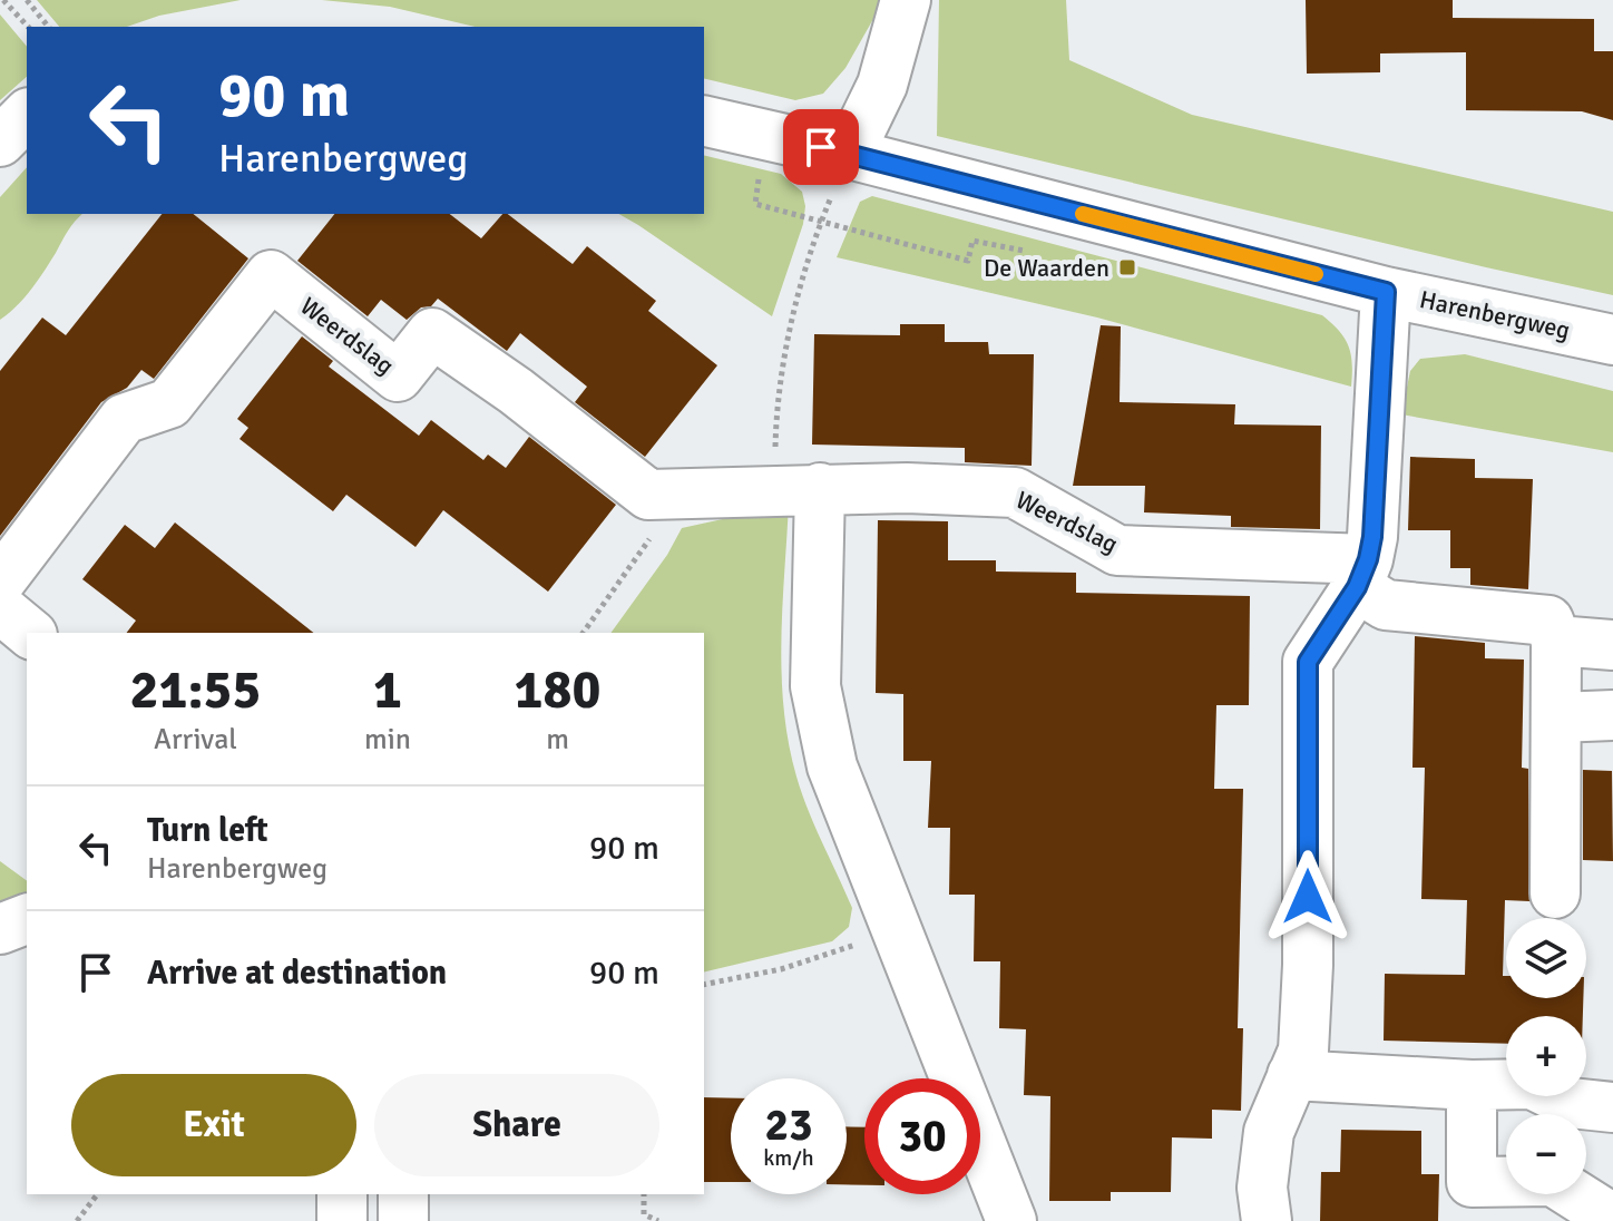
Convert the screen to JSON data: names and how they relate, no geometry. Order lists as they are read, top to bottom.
{
  "streets": {
    "street": ["Harenbergweg", "Weerdslag"]
  },
  "places": {
    "transit": ["De Waarden"]
  },
  "page": {
    "turn": ["90 m", "Harenbergweg"],
    "eta": [
      "21:55",
      "Arrival",
      "1",
      "min",
      "180",
      "m"
    ],
    "list": [
      {
        "name": "Turn left",
        "note": "Harenbergweg",
        "value": "90 m"
      },
      {
        "name": "Arrive at destination",
        "value": "90 m"
      }
    ],
    "map_buttons": ["+", "−"],
    "buttons": ["Exit", "Share"],
    "speed": "23 km/h",
    "limit": "30"
  }
}
